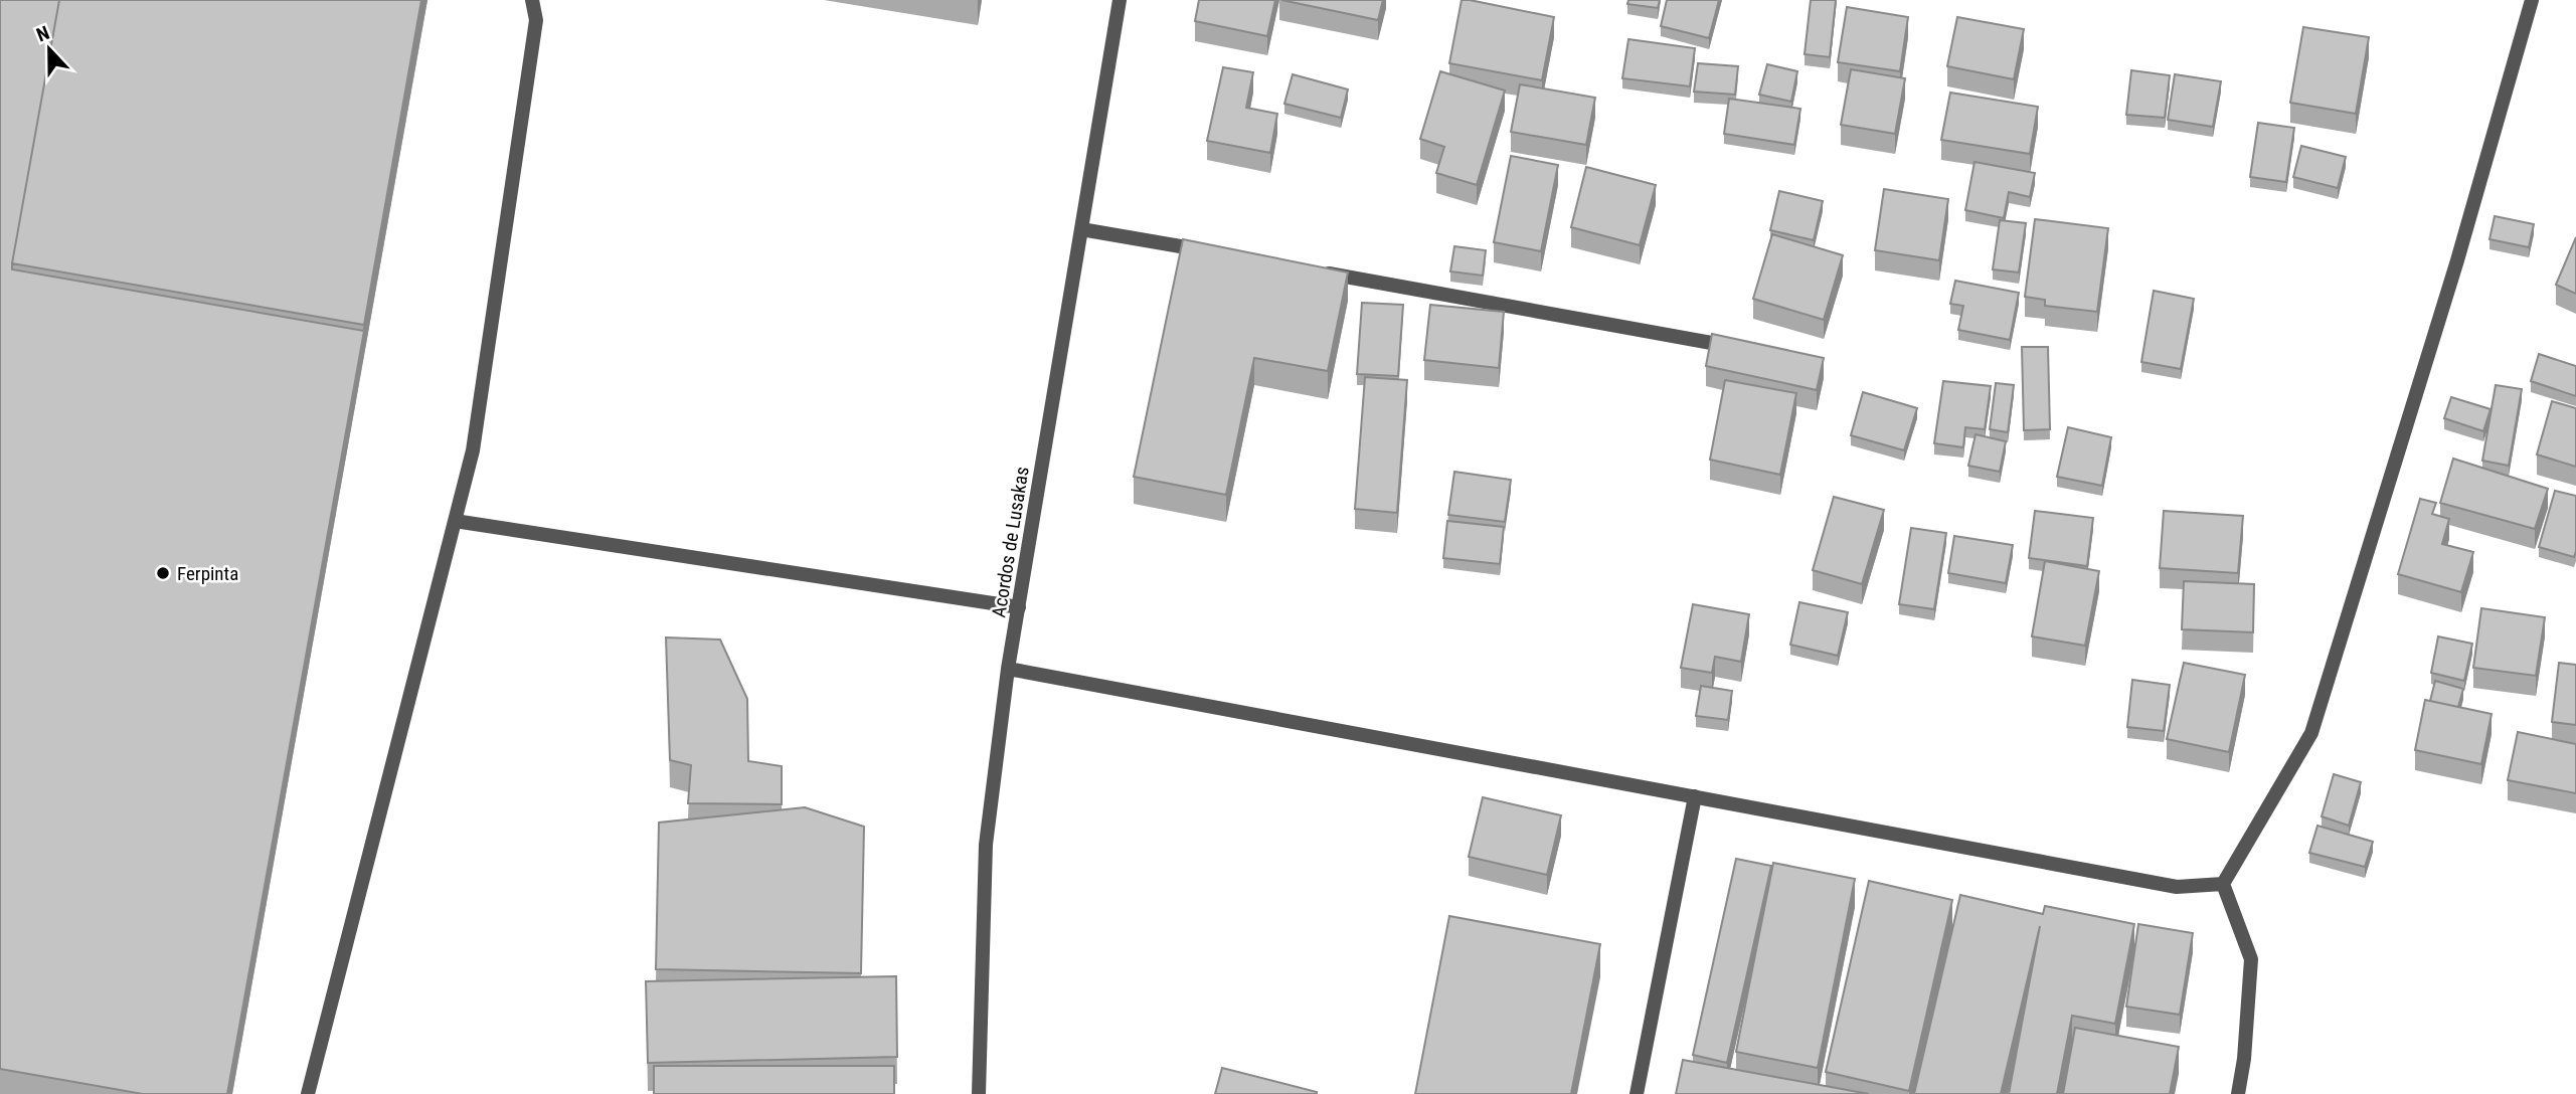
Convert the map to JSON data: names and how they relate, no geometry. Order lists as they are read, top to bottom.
{
  "streets": {
    "street": ["Acordos de Lusakas"]
  },
  "places": ["Ferpinta"],
  "north": "top"
}
